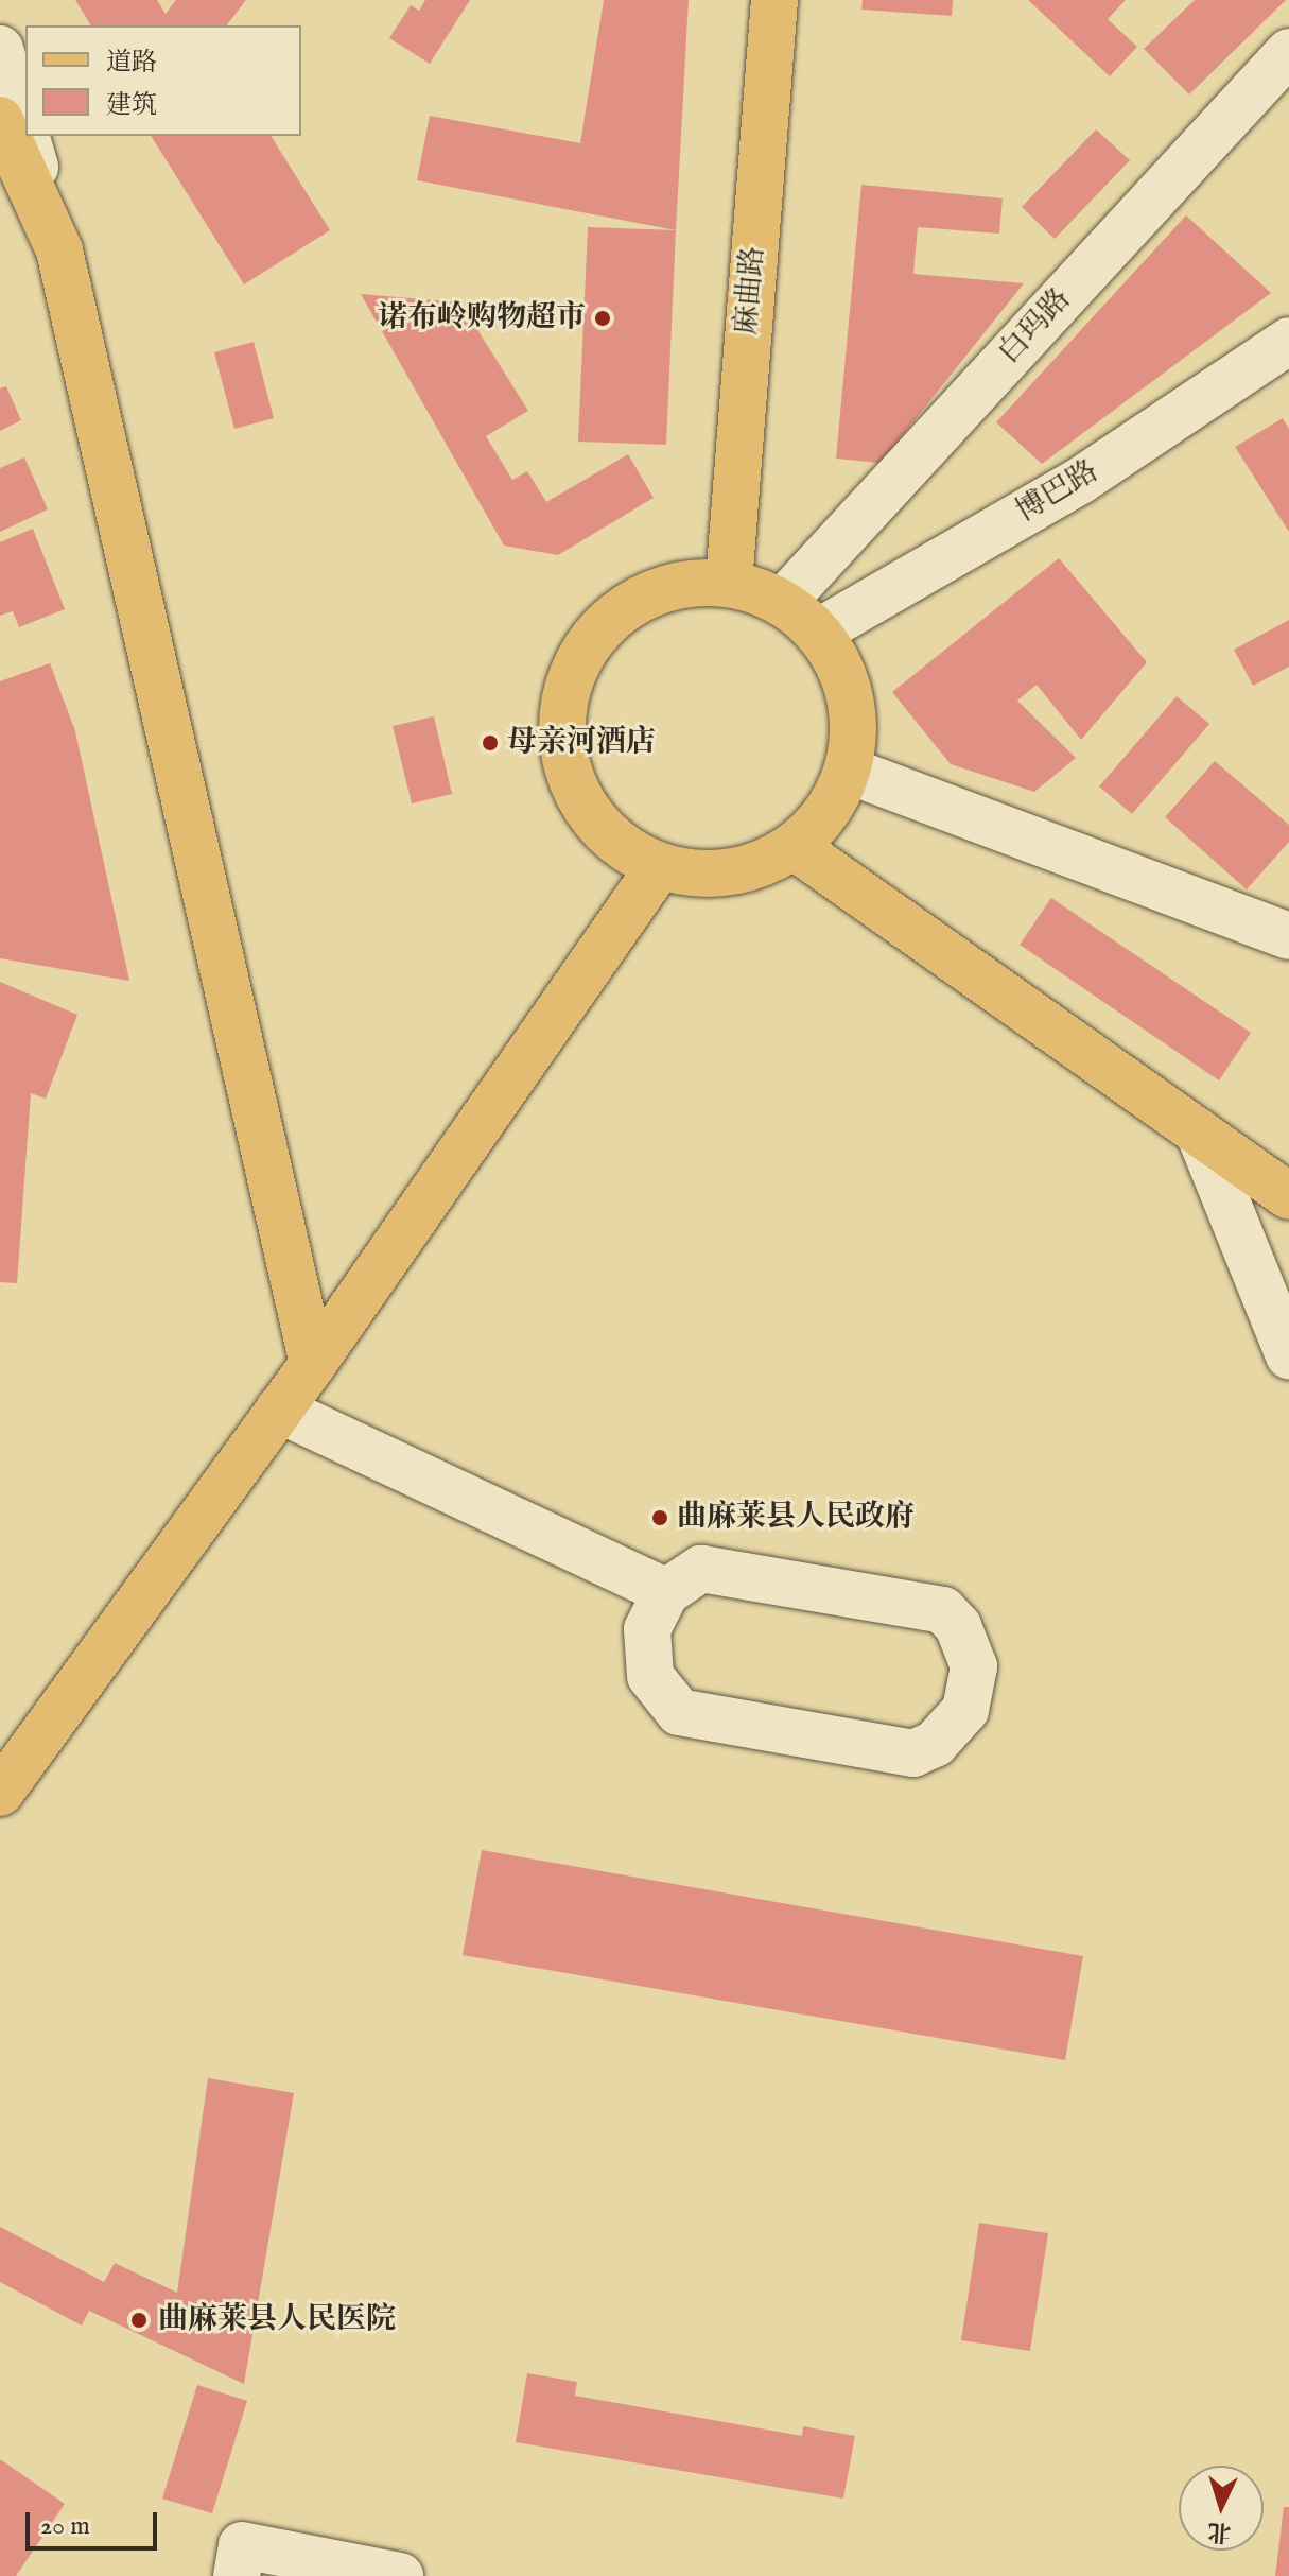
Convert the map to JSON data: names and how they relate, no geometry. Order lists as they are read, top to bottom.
{
  "streets": {
    "main road": ["麻曲路"],
    "street": ["白玛路", "博巴路"]
  },
  "crossings": [
    ["麻曲路", "白玛路"],
    ["麻曲路", "博巴路"],
    ["白玛路", "博巴路"]
  ],
  "places": [
    "诺布岭购物超市",
    "母亲河酒店",
    "曲麻莱县人民政府",
    "曲麻莱县人民医院"
  ],
  "legend": ["道路", "建筑"],
  "scale_bar": "20 m",
  "north": "bottom"
}
